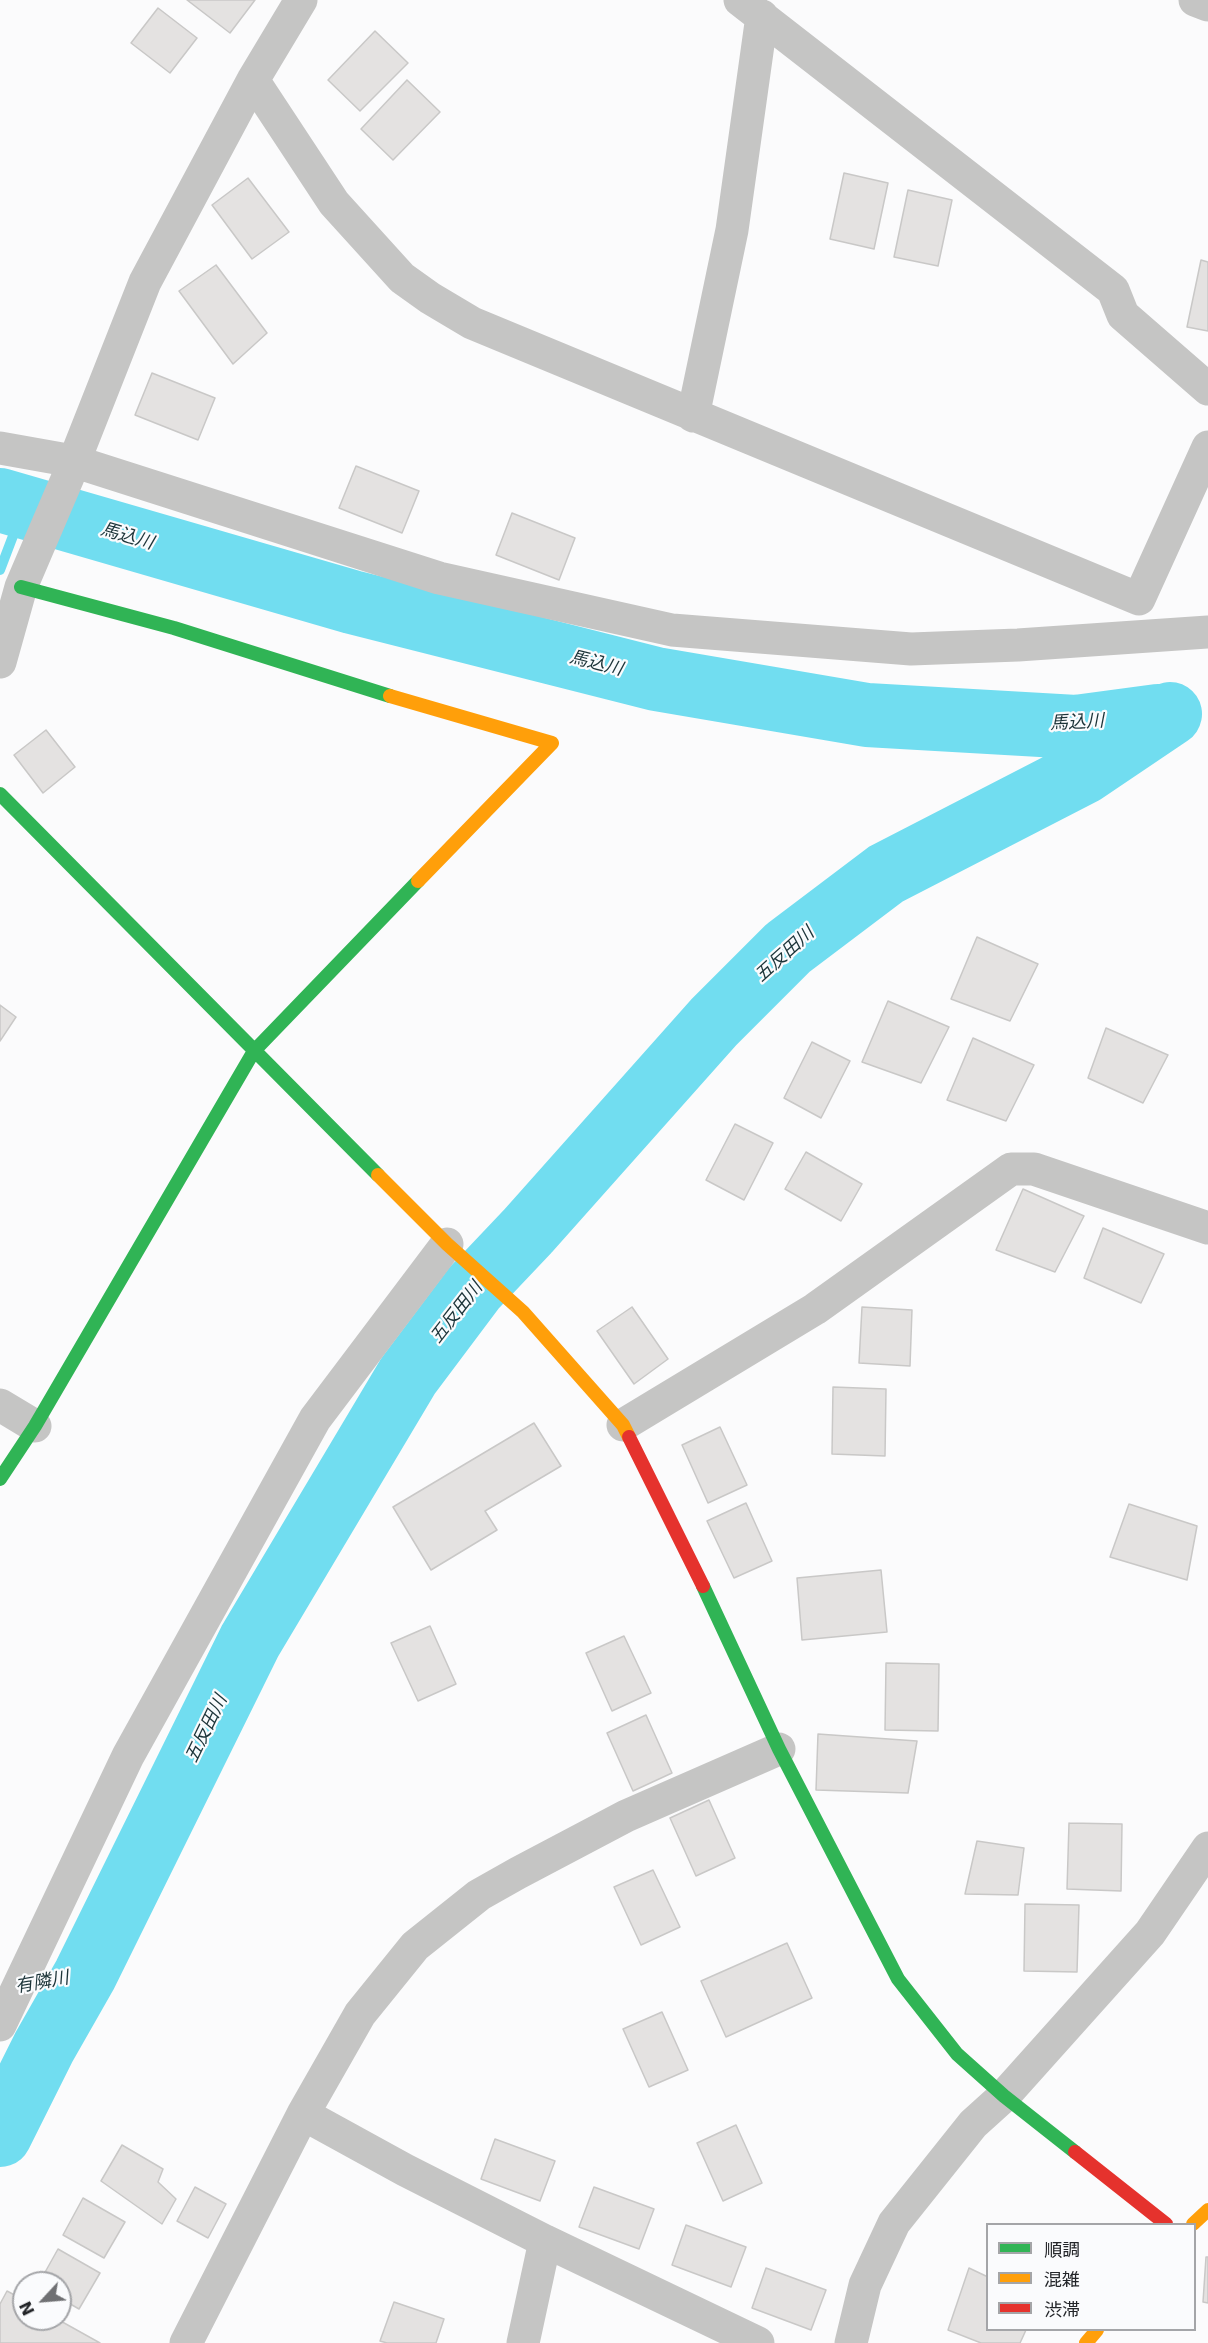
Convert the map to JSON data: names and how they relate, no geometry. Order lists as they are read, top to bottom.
{
  "water": ["馬込川", "五反田川", "有隣川"],
  "legend": ["順調", "混雑", "渋滞"],
  "north": "bottom left"
}
